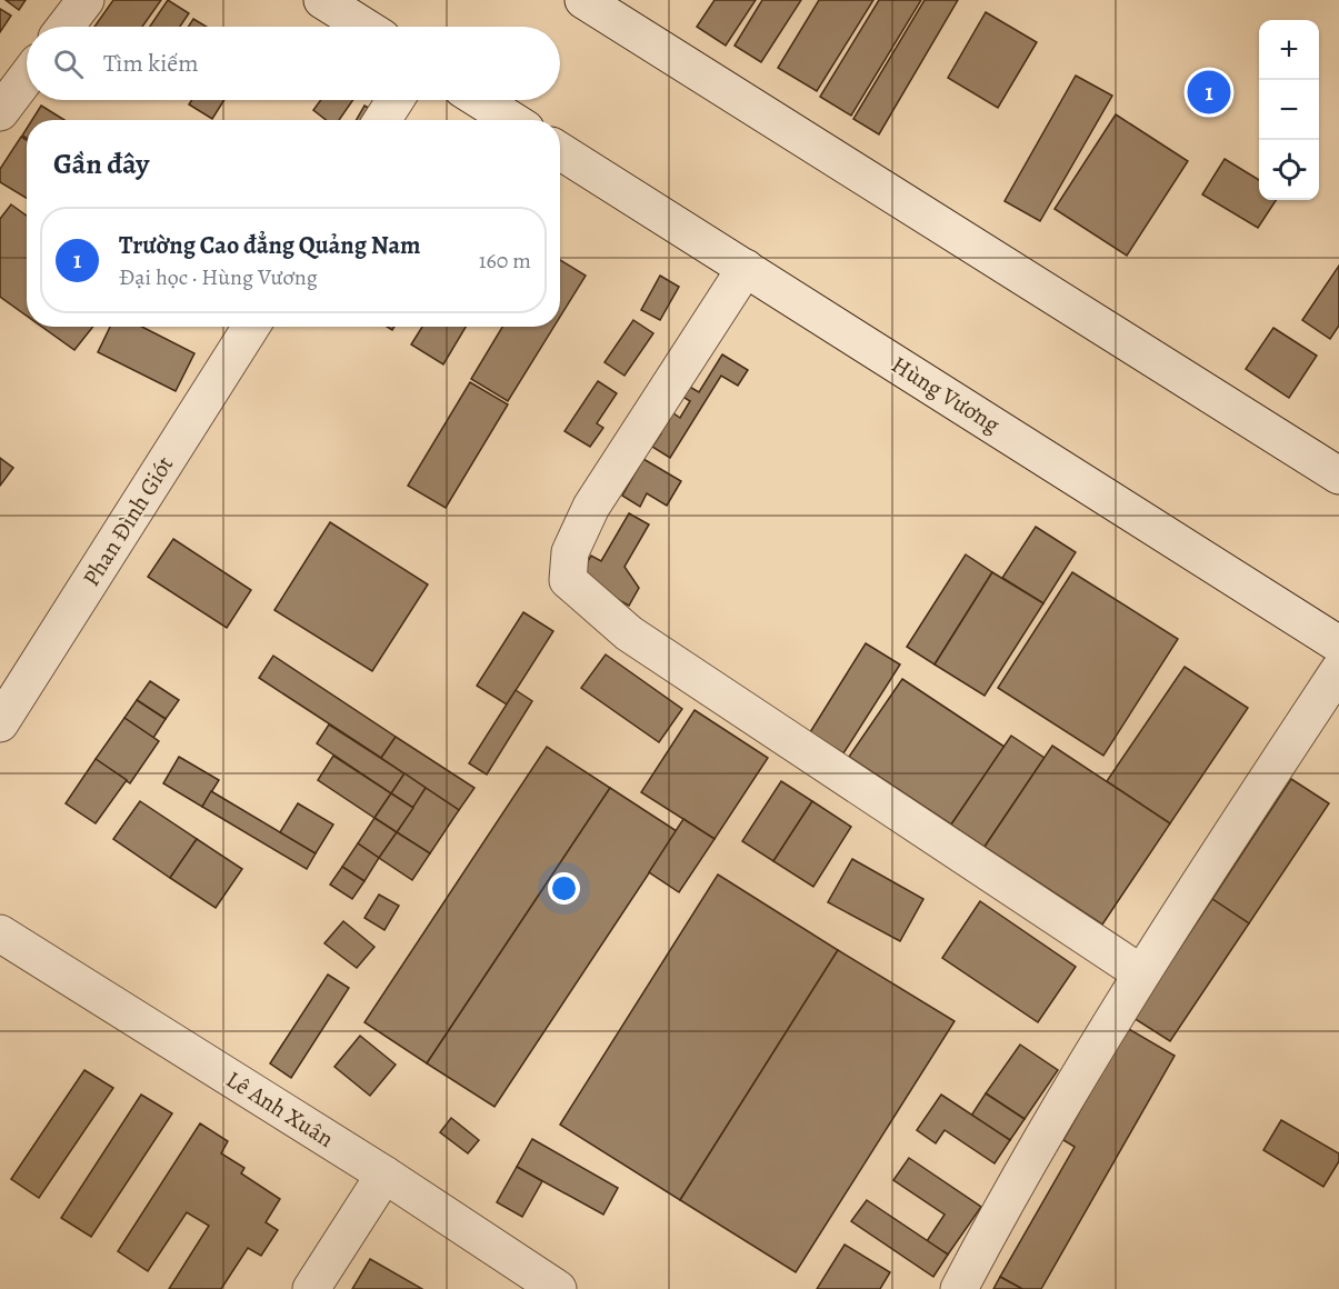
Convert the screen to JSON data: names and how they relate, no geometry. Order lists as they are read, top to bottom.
{
  "streets": {
    "street": ["Hùng Vương", "Phan Đình Giót", "Lê Anh Xuân"]
  },
  "page": {
    "map_buttons": ["+", "−"],
    "search": "Tìm kiếm",
    "pins": "1",
    "heading": "Gần đây",
    "list": [
      {
        "mark": "1",
        "name": "Trường Cao đẳng Quảng Nam",
        "note": "Đại học · Hùng Vương",
        "value": "160 m"
      }
    ]
  }
}
